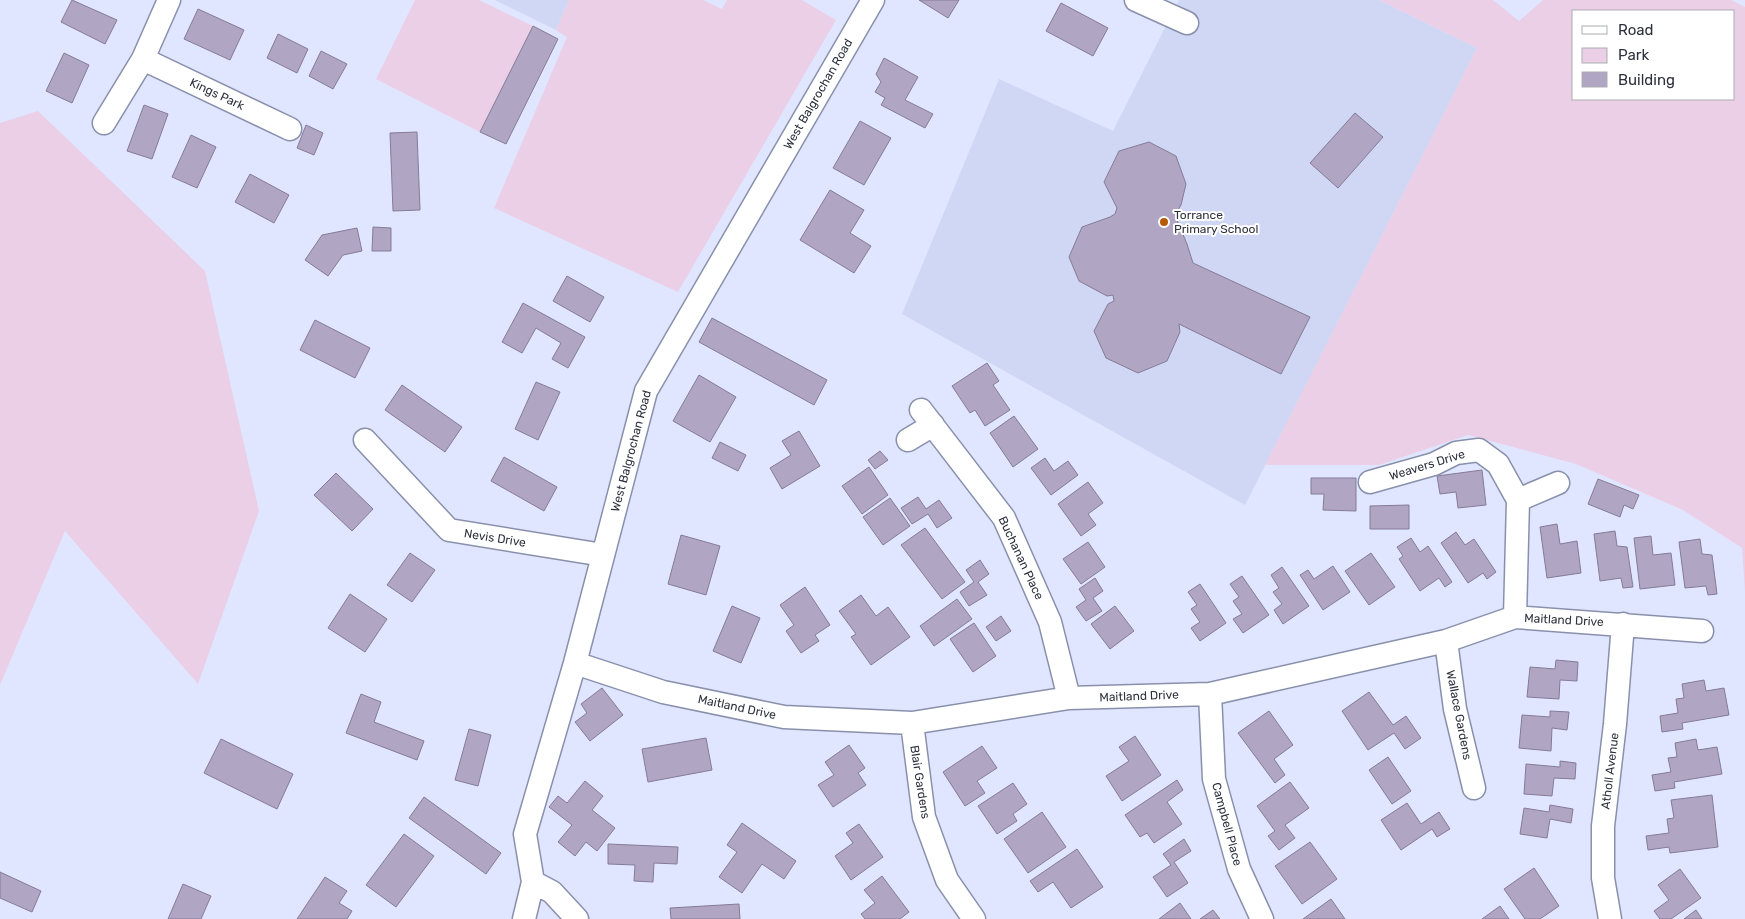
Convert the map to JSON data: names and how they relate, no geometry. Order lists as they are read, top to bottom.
{
  "streets": {
    "street": [
      "Kings Park",
      "West Balgrochan Road",
      "Weavers Drive",
      "Nevis Drive",
      "Buchanan Place",
      "Maitland Drive",
      "Wallace Gardens",
      "Atholl Avenue",
      "Blair Gardens",
      "Campbell Place"
    ]
  },
  "crossings": [
    ["West Balgrochan Road", "Nevis Drive"],
    ["West Balgrochan Road", "Maitland Drive"],
    ["Buchanan Place", "Maitland Drive"],
    ["Maitland Drive", "Wallace Gardens"],
    ["Maitland Drive", "Atholl Avenue"],
    ["Maitland Drive", "Blair Gardens"],
    ["Maitland Drive", "Campbell Place"]
  ],
  "places": ["Torrance Primary School"],
  "legend": ["Road", "Park", "Building"]
}
